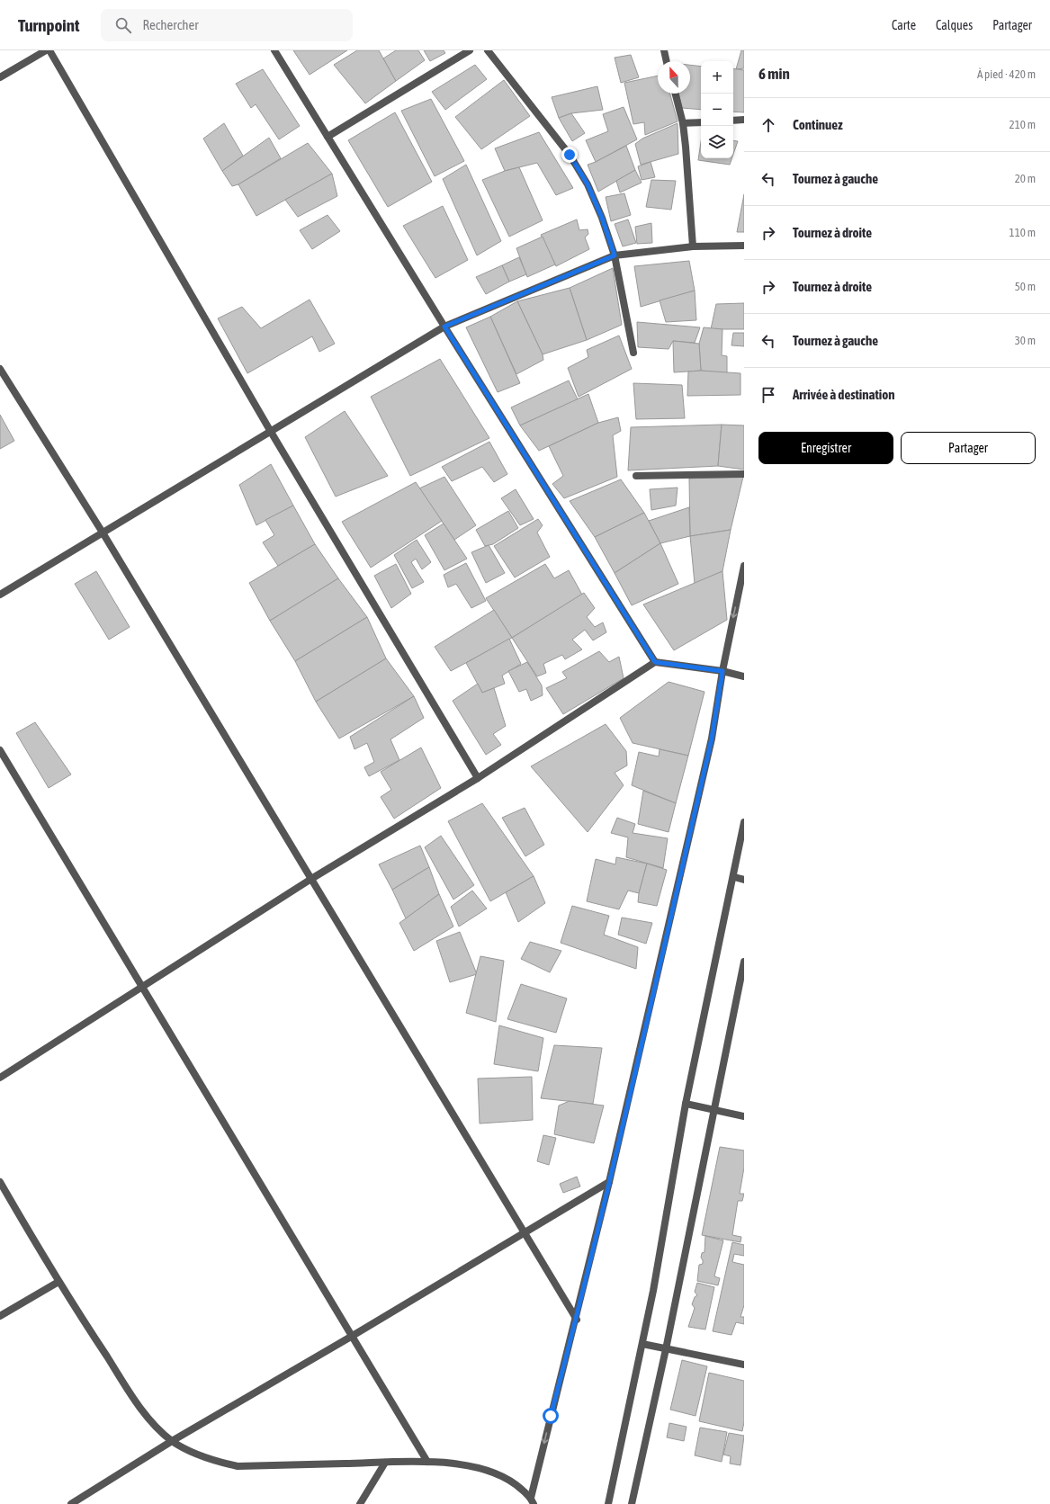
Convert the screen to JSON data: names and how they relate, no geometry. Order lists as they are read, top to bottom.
{
  "north": "top",
  "page": {
    "header": "Turnpoint",
    "search": "Rechercher",
    "nav": ["Carte", "Calques", "Partager"],
    "heading": ["6 min", "À pied · 420 m"],
    "map_buttons": ["+", "−"],
    "list": [
      ["Continuez", "210 m"],
      ["Tournez à gauche", "20 m"],
      ["Tournez à droite", "110 m"],
      ["Tournez à droite", "50 m"],
      ["Tournez à gauche", "30 m"],
      "Arrivée à destination"
    ],
    "buttons": ["Enregistrer", "Partager"]
  }
}
